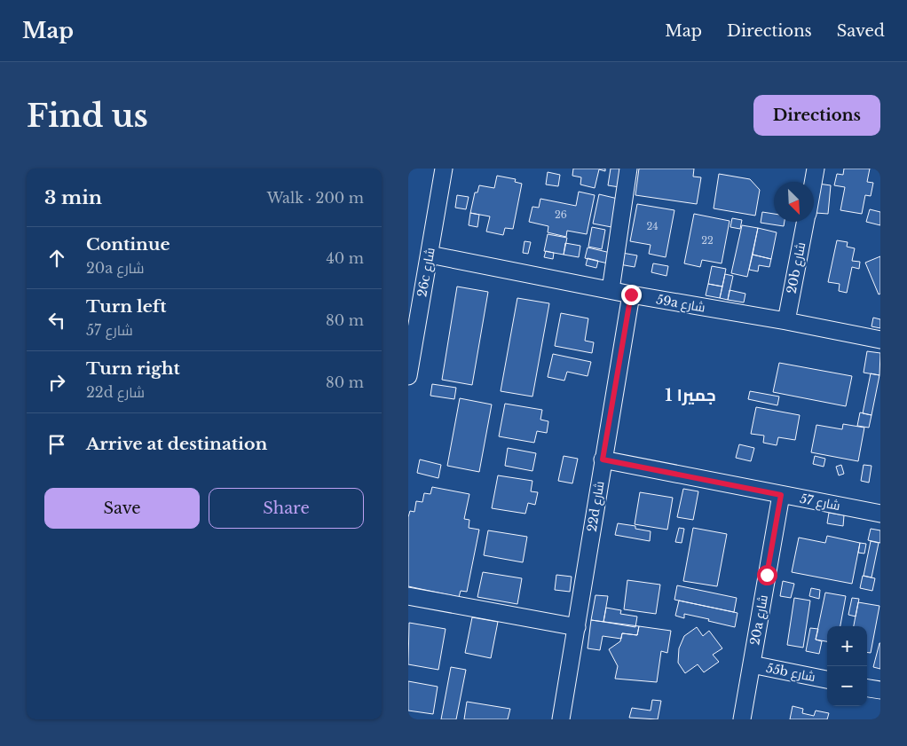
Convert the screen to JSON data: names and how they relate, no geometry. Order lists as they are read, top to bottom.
{
  "streets": {
    "street": [
      "20b شارع",
      "26c شارع",
      "59a شارع",
      "شارع 57",
      "22d شارع",
      "20a شارع",
      "55b شارع"
    ]
  },
  "crossings": [
    ["20b شارع", "59a شارع"],
    ["26c شارع", "59a شارع"],
    ["59a شارع", "22d شارع"],
    ["شارع 57", "22d شارع"],
    ["شارع 57", "20a شارع"],
    ["20a شارع", "55b شارع"]
  ],
  "districts": ["جميرا 1"],
  "house_numbers": ["26", "24", "22"],
  "north": "bottom right",
  "page": {
    "header": "Map",
    "nav": ["Map", "Directions", "Saved"],
    "buttons": [
      "Directions",
      ["Save", "Share"]
    ],
    "title": "Find us",
    "heading": ["3 min", "Walk · 200 m"],
    "list": [
      ["Continue", "20a شارع", "40 m"],
      ["Turn left", "شارع 57", "80 m"],
      ["Turn right", "22d شارع", "80 m"],
      "Arrive at destination"
    ],
    "map_buttons": ["+", "−"]
  }
}
